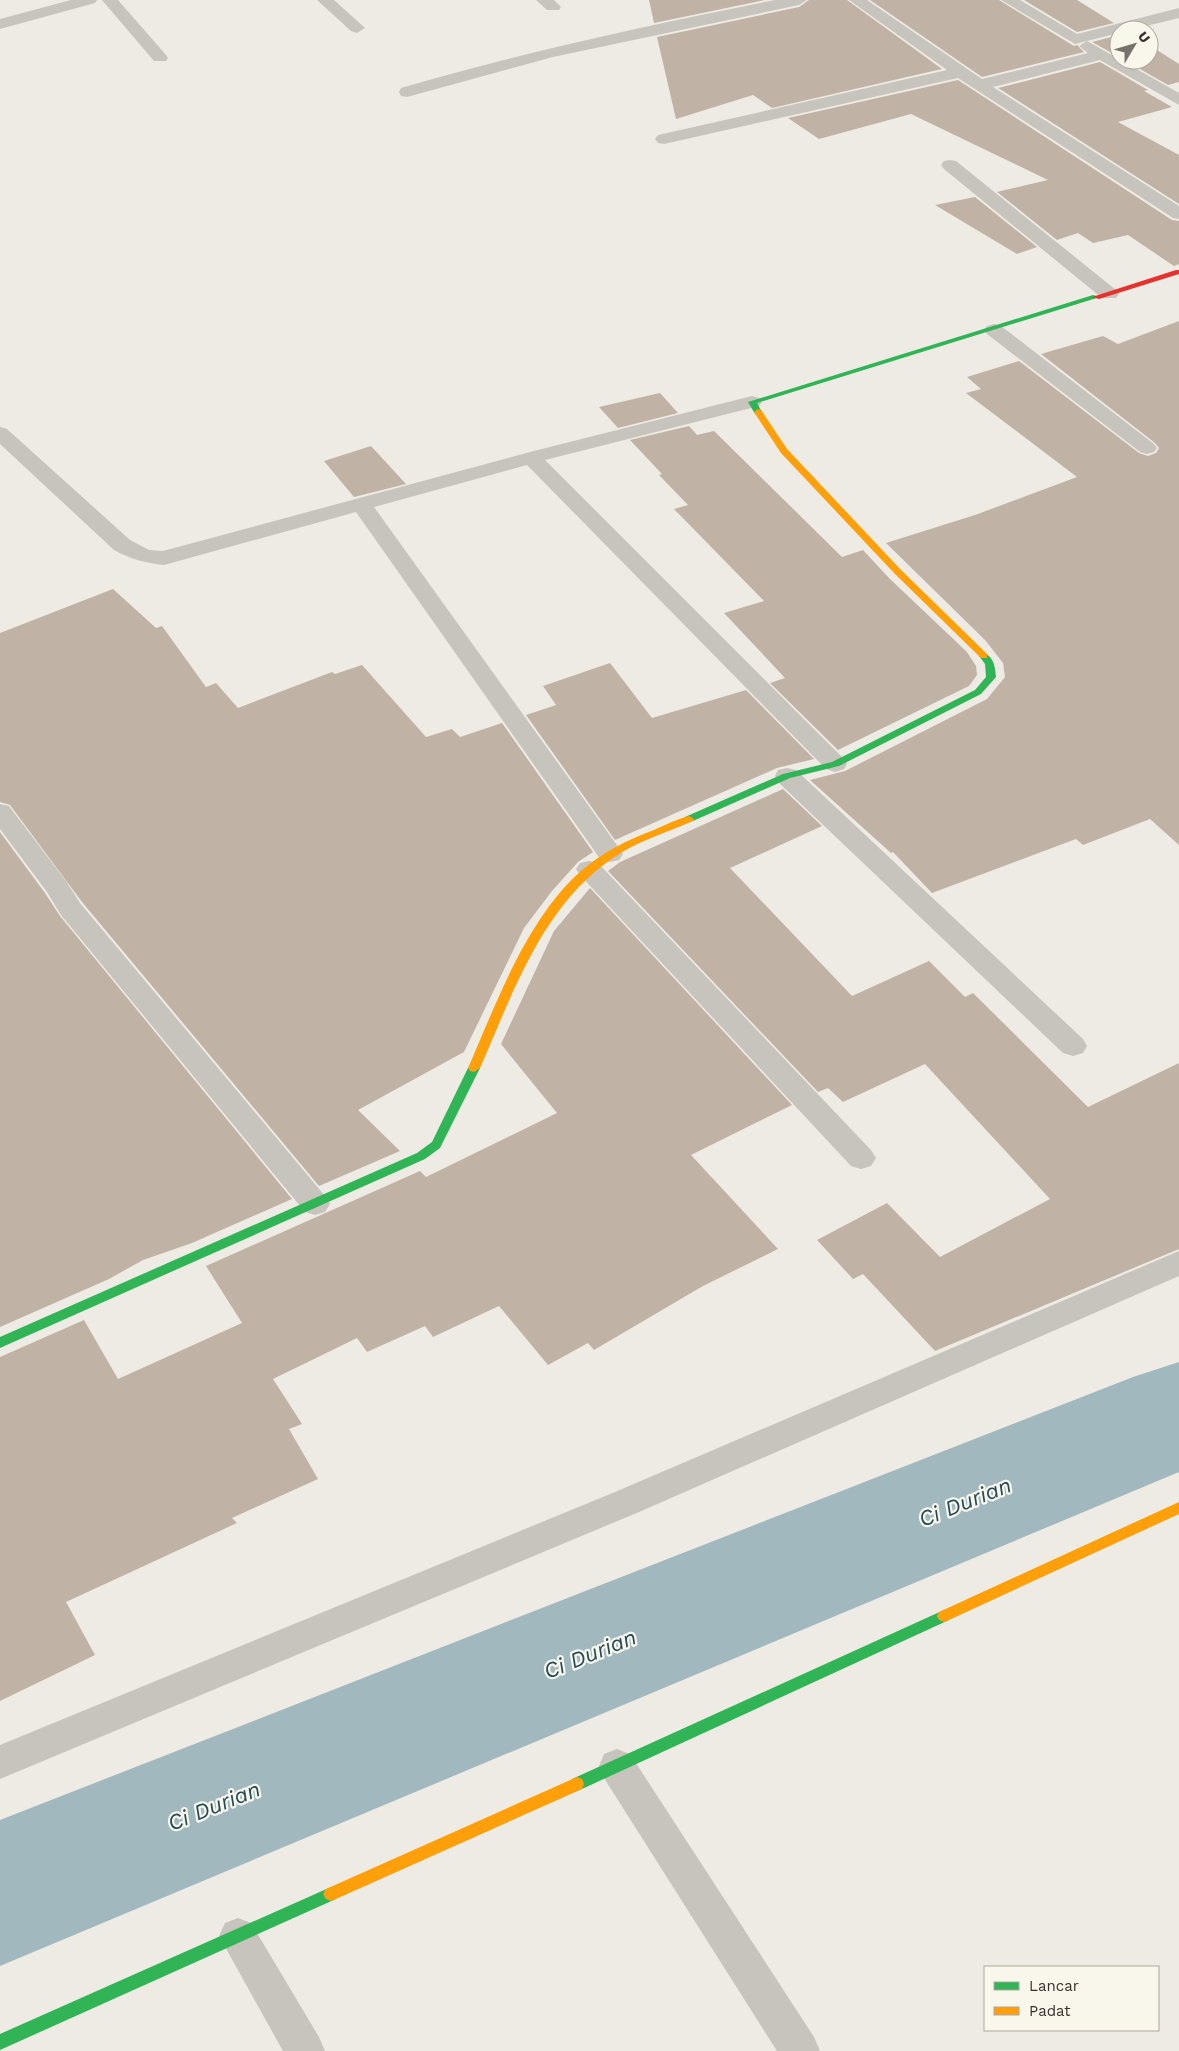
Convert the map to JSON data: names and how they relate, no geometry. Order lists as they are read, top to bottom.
{
  "water": ["Ci Durian"],
  "legend": ["Lancar", "Padat"],
  "north": "top right"
}
